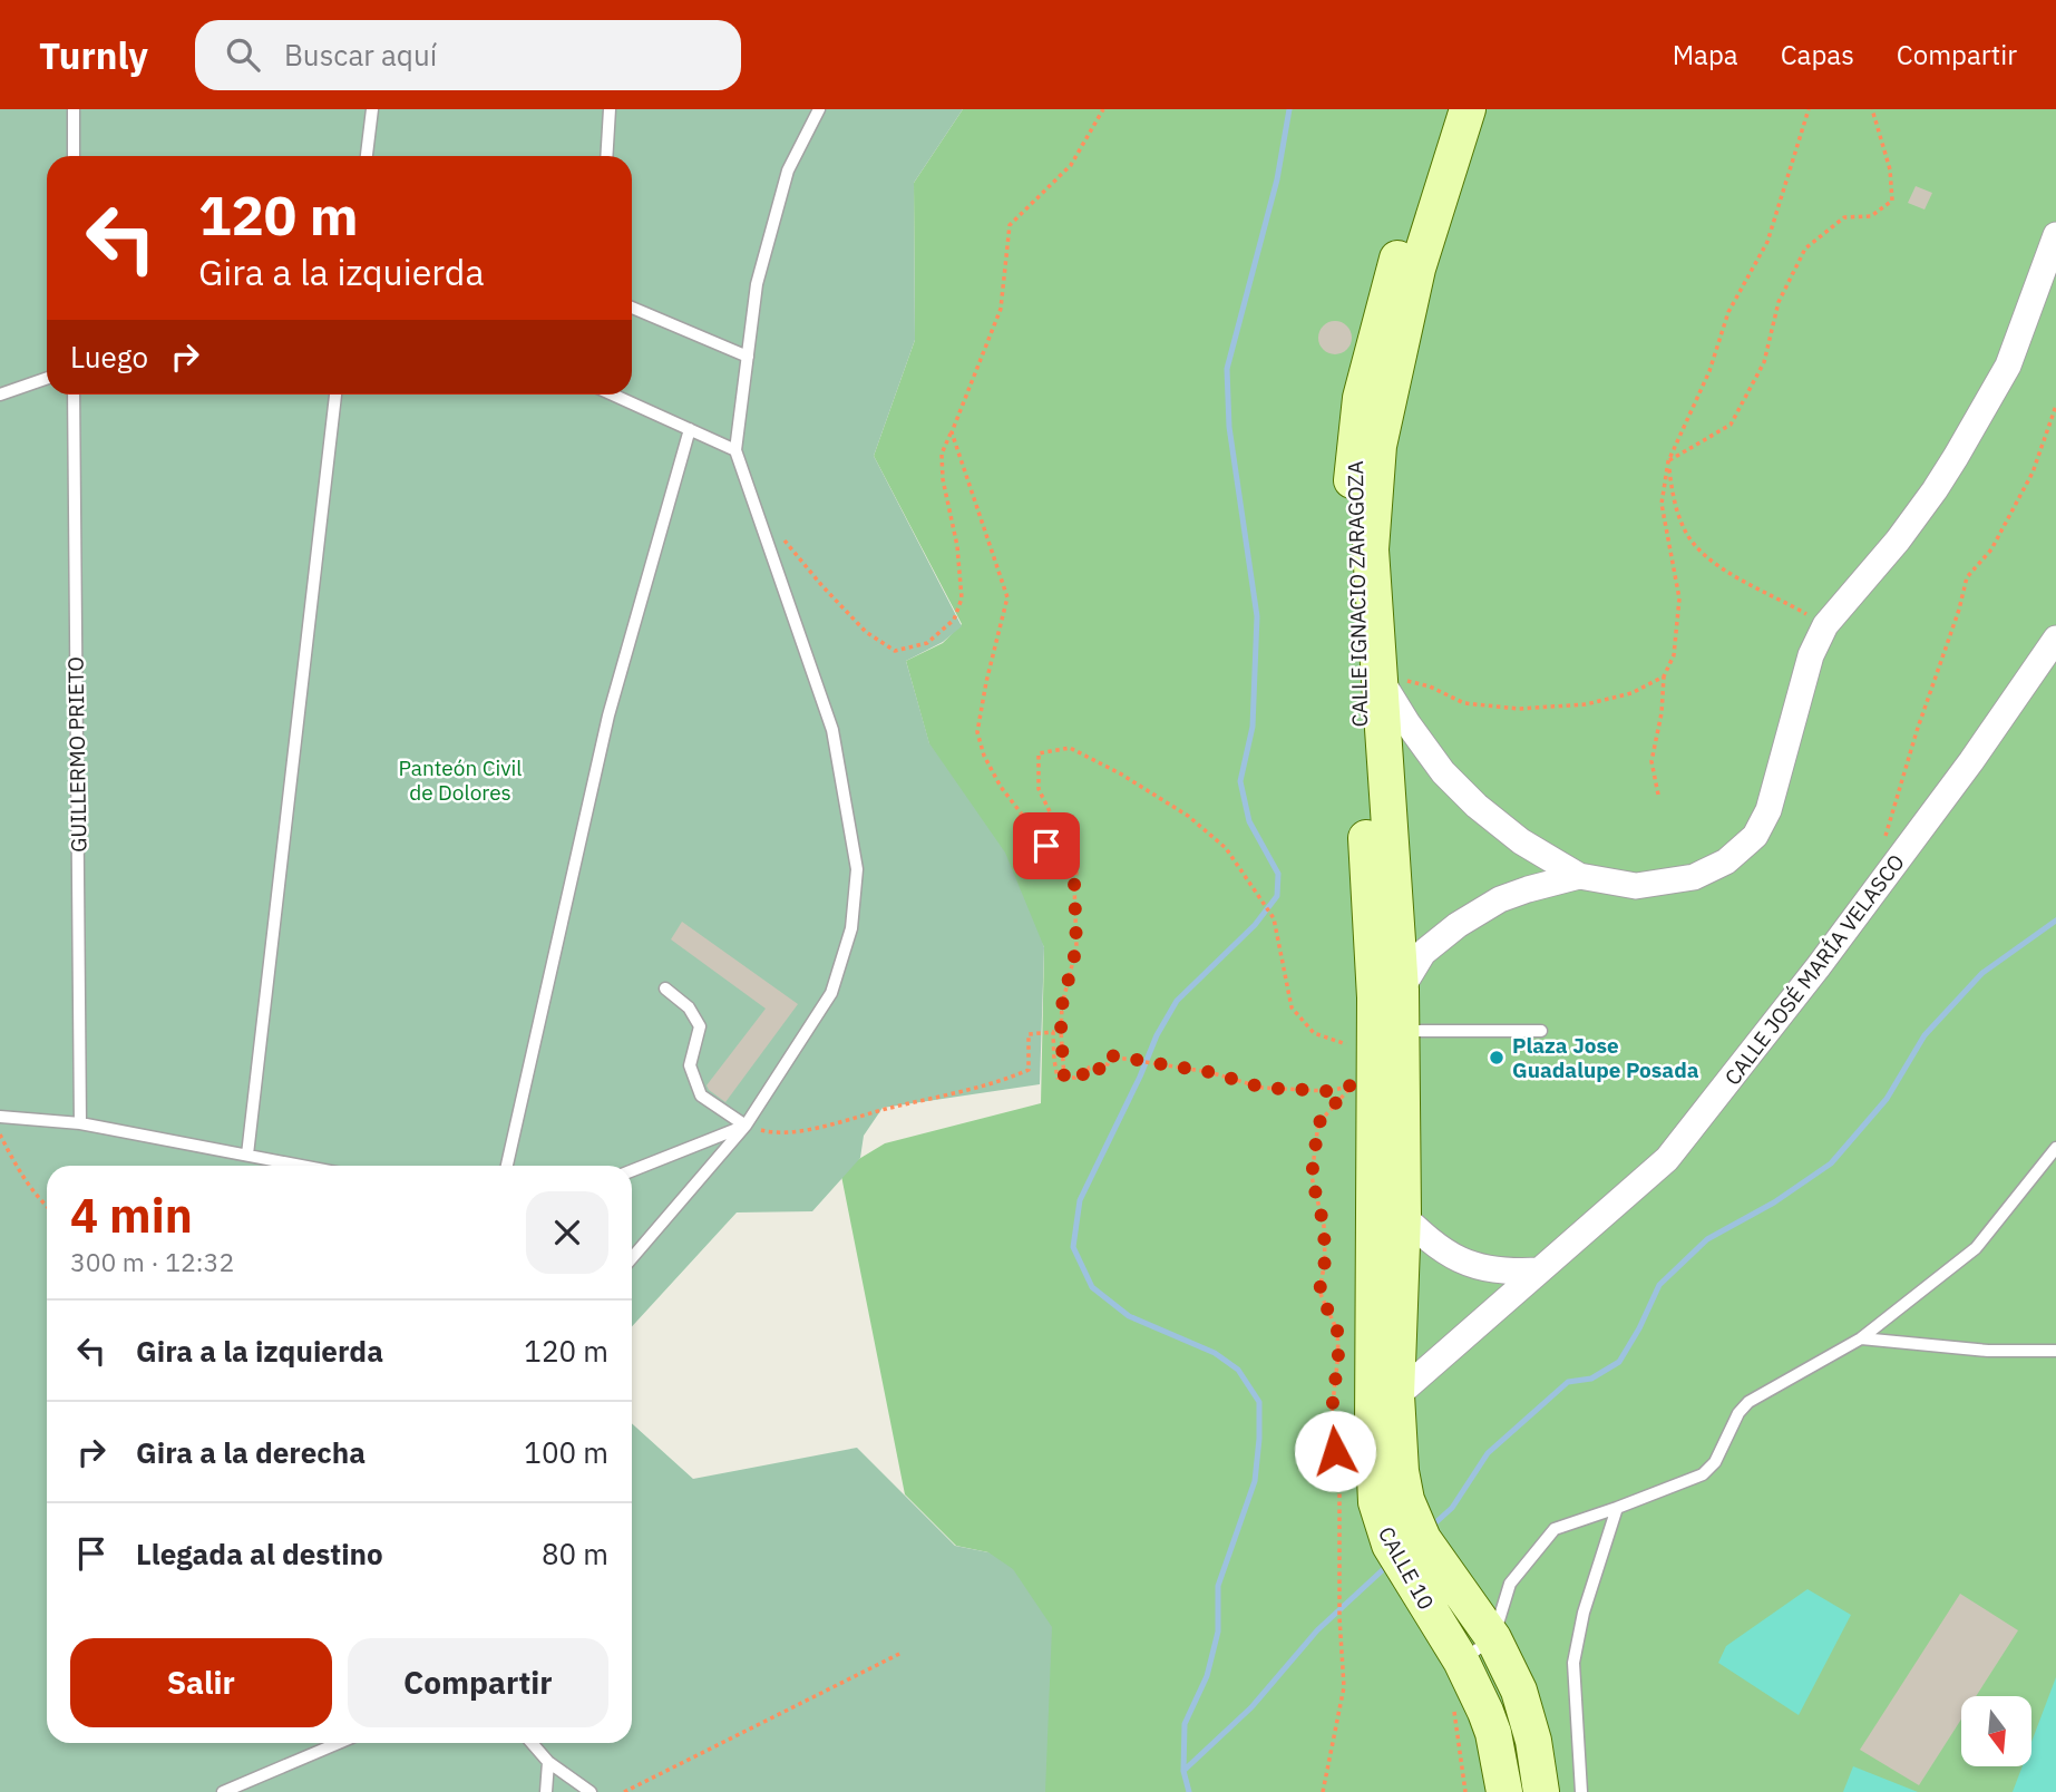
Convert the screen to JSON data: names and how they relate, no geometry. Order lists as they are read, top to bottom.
{
  "streets": {
    "street": ["CALLE IGNACIO ZARAGOZA", "CALLE JOSÉ MARÍA VELASCO", "CALLE 10"],
    "lane": ["GUILLERMO PRIETO"]
  },
  "crossings": [
    ["CALLE IGNACIO ZARAGOZA", "CALLE 10"],
    ["CALLE JOSÉ MARÍA VELASCO", "CALLE 10"]
  ],
  "parks": ["Panteón Civil de Dolores"],
  "places": ["Plaza Jose Guadalupe Posada"],
  "north": "bottom",
  "page": {
    "header": "Turnly",
    "search": "Buscar aquí",
    "nav": ["Mapa", "Capas", "Compartir"],
    "turn": ["120 m", "Gira a la izquierda"],
    "then": "Luego",
    "heading": ["4 min", "300 m · 12:32"],
    "list": [
      {
        "name": "Gira a la izquierda",
        "value": "120 m"
      },
      {
        "name": "Gira a la derecha",
        "value": "100 m"
      },
      {
        "name": "Llegada al destino",
        "value": "80 m"
      }
    ],
    "buttons": ["Salir", "Compartir"]
  }
}
